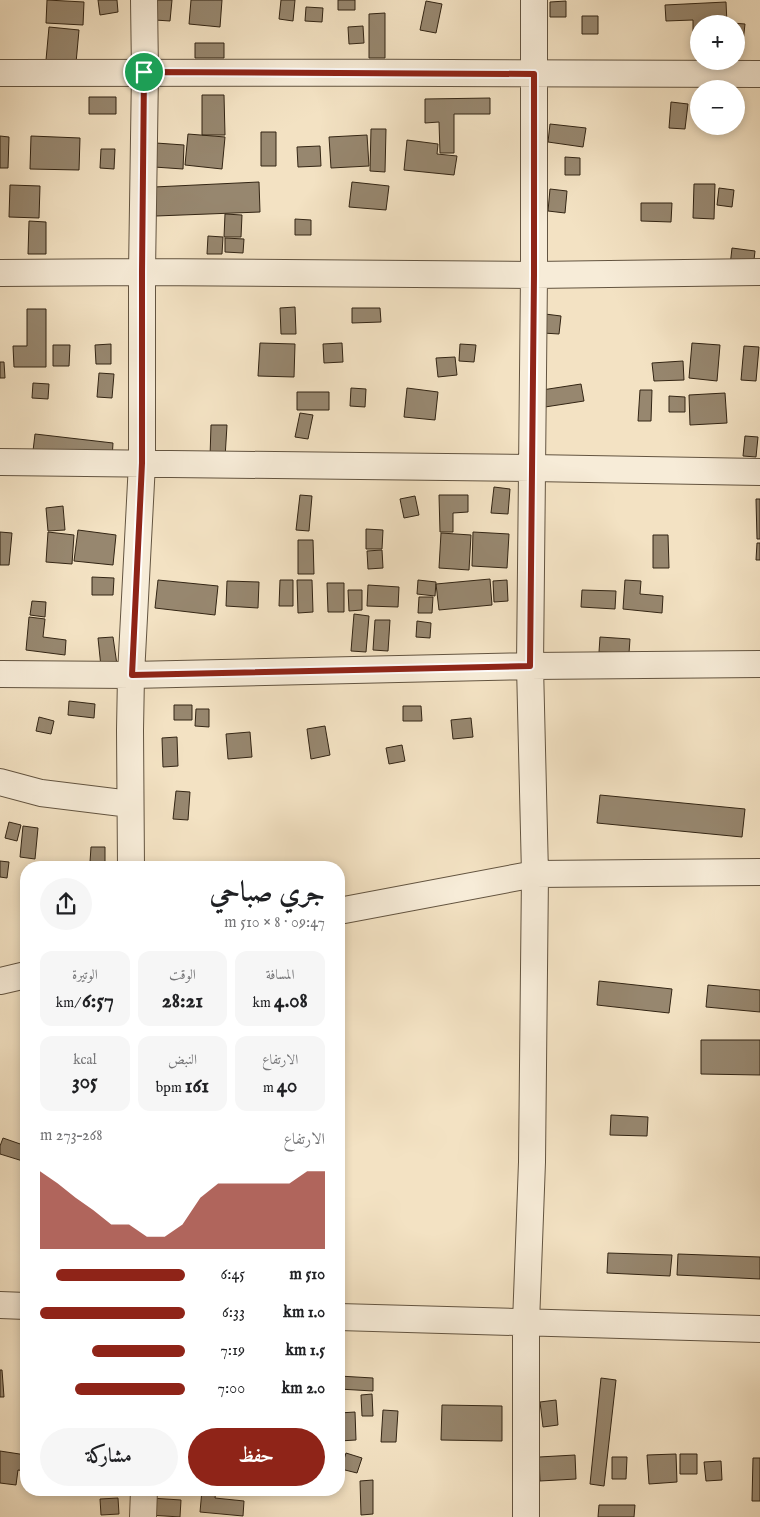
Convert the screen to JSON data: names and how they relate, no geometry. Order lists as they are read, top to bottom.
{
  "page": {
    "map_buttons": ["+", "−"],
    "heading": ["جري صباحي", "09:47 · 8 × 510 m"],
    "stats": [
      ["المسافة", "4.08 km"],
      ["الوقت", "28:21"],
      ["الوتيرة", "6:57 /km"],
      ["الارتفاع", "40 m"],
      ["النبض", "161 bpm"],
      ["kcal", "305"]
    ],
    "chart": ["الارتفاع", "268–273 m"],
    "list": [
      {
        "name": "510 m",
        "note": "6:45"
      },
      {
        "name": "1.0 km",
        "note": "6:33"
      },
      {
        "name": "1.5 km",
        "note": "7:19"
      },
      {
        "name": "2.0 km",
        "note": "7:00"
      }
    ],
    "buttons": ["حفظ", "مشاركة"]
  }
}
